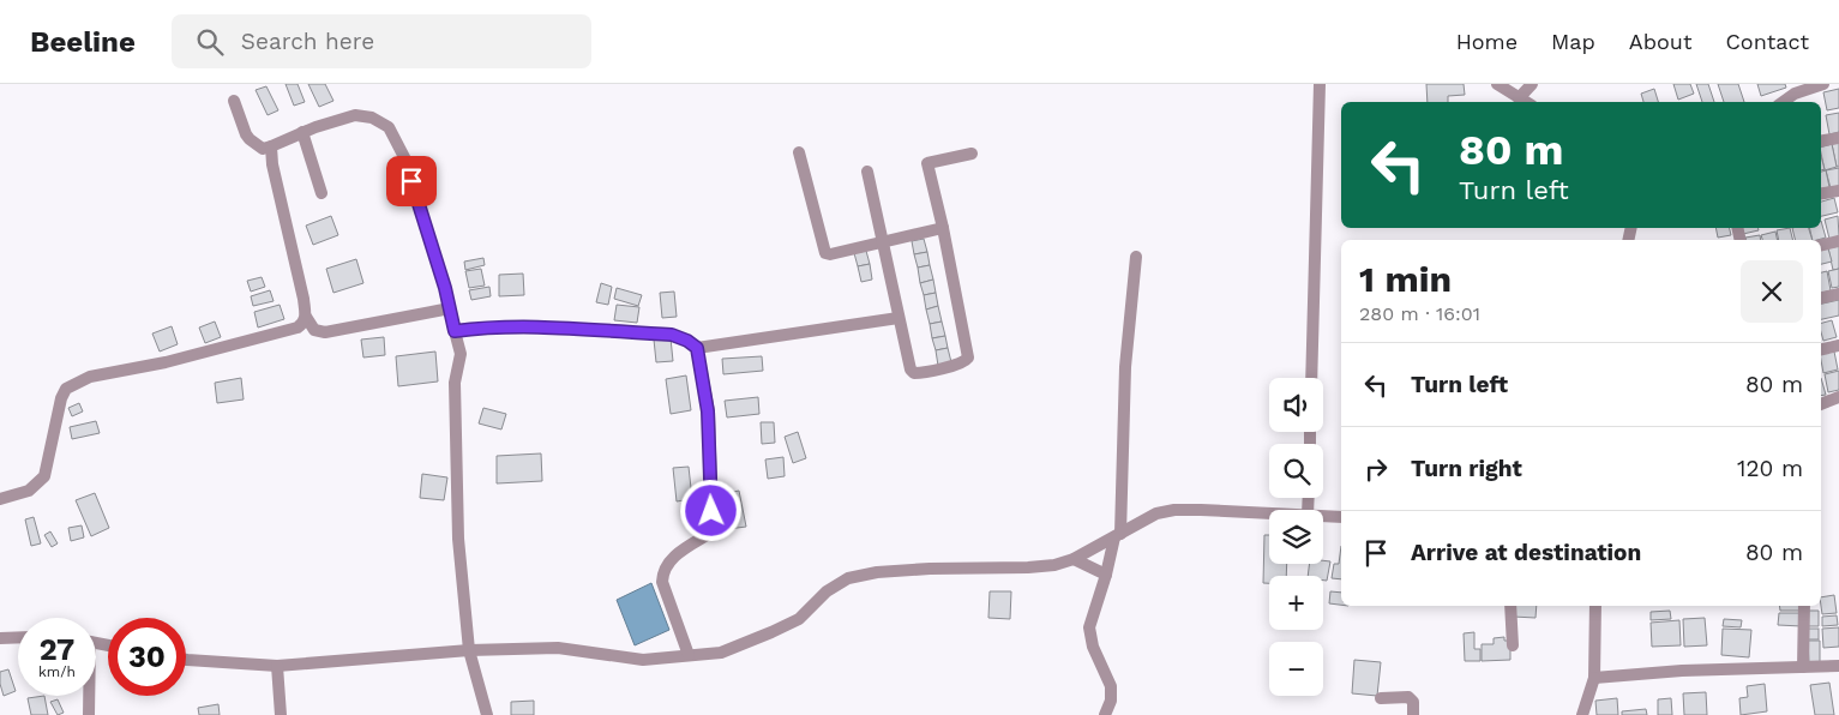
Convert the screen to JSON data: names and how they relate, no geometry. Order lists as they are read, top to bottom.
{
  "page": {
    "header": "Beeline",
    "search": "Search here",
    "nav": [
      "Home",
      "Map",
      "About",
      "Contact"
    ],
    "turn": ["80 m", "Turn left"],
    "heading": ["1 min", "280 m · 16:01"],
    "list": [
      {
        "name": "Turn left",
        "value": "80 m"
      },
      {
        "name": "Turn right",
        "value": "120 m"
      },
      {
        "name": "Arrive at destination",
        "value": "80 m"
      }
    ],
    "map_buttons": ["+", "−"],
    "speed": "27 km/h",
    "limit": "30"
  }
}
